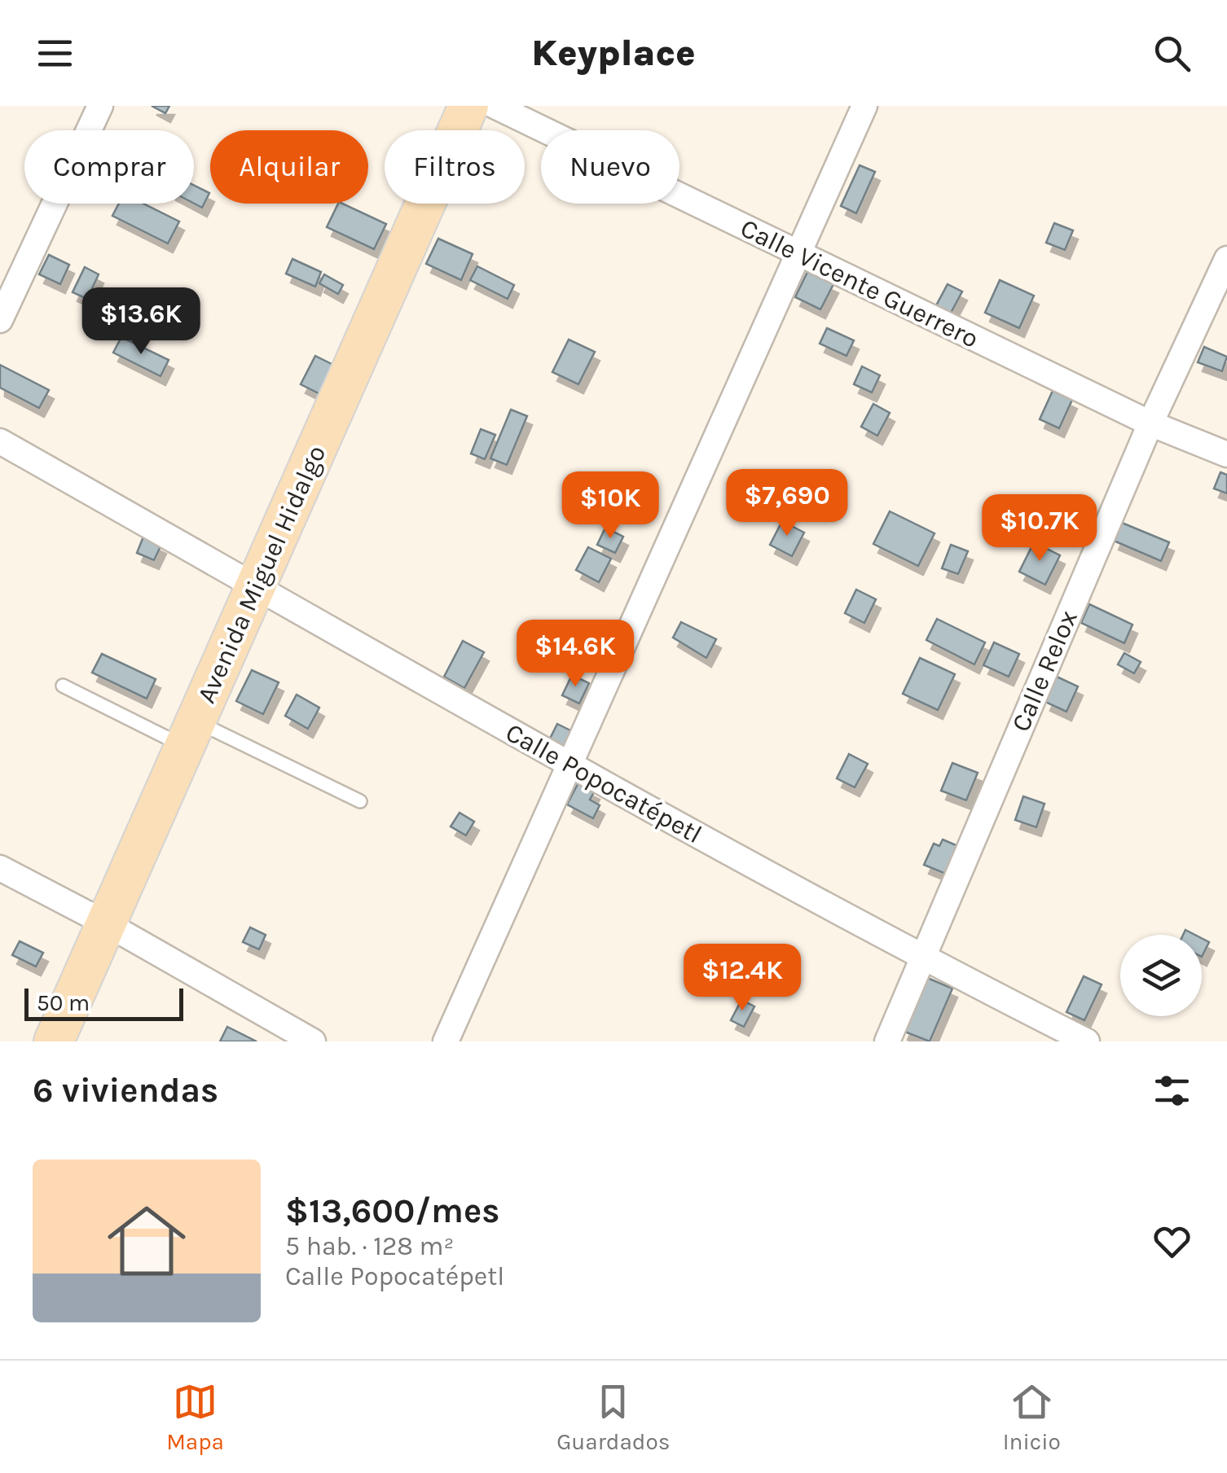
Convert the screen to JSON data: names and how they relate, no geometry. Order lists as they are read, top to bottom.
{
  "streets": {
    "main road": ["Avenida Miguel Hidalgo"],
    "street": ["Calle Vicente Guerrero", "Calle Relox", "Calle Popocatépetl"]
  },
  "crossings": [
    ["Calle Vicente Guerrero", "Calle Relox"],
    ["Avenida Miguel Hidalgo", "Calle Popocatépetl"],
    ["Calle Relox", "Calle Popocatépetl"]
  ],
  "scale_bar": "50 m",
  "page": {
    "header": "Keyplace",
    "chip": [
      "Comprar",
      "Alquilar",
      "Filtros",
      "Nuevo"
    ],
    "price": [
      "$13.6K",
      "$7,690",
      "$10K",
      "$10.7K",
      "$14.6K",
      "$12.4K"
    ],
    "scale": "50 m",
    "heading": "6 viviendas",
    "list": [
      {
        "name": "$13,600/mes",
        "note": "5 hab. · 128 m² · Calle Popocatépetl"
      }
    ],
    "tabs": ["Mapa", "Guardados", "Inicio"]
  }
}
